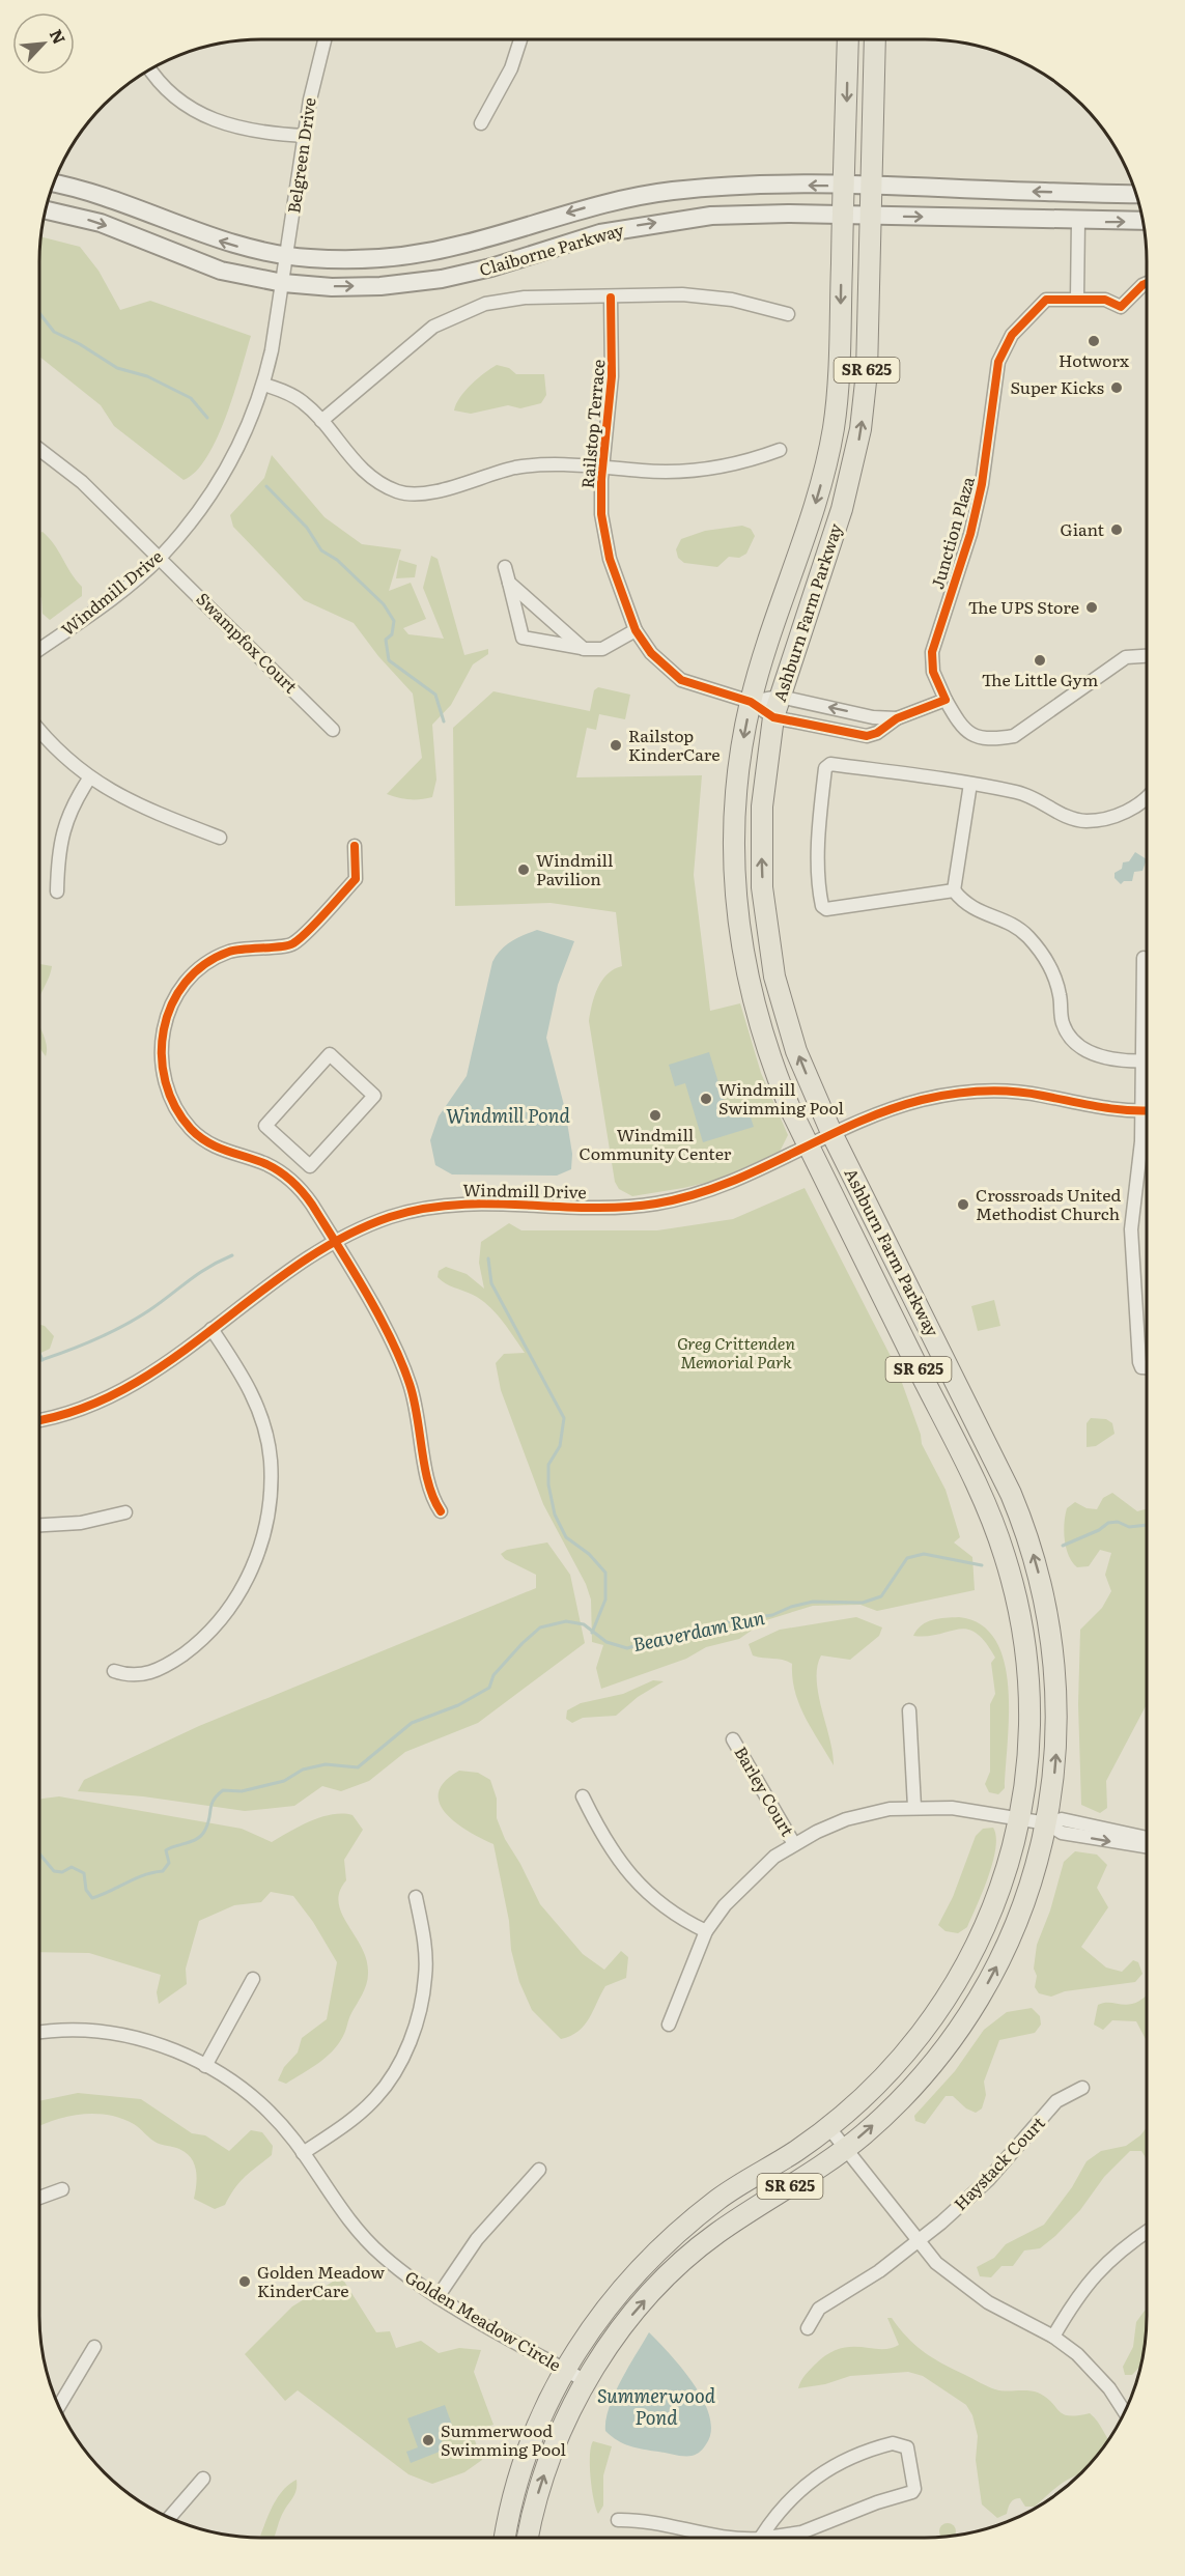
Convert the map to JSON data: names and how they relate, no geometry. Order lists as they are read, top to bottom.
{
  "streets": {
    "main road": ["Claiborne Parkway", "SR 625", "Ashburn Farm Parkway"],
    "street": [
      "Belgreen Drive",
      "Railstop Terrace",
      "Junction Plaza",
      "Windmill Drive",
      "Swampfox Court",
      "Barley Court",
      "Haystack Court",
      "Golden Meadow Circle"
    ]
  },
  "crossings": [
    ["Belgreen Drive", "Claiborne Parkway"],
    ["Belgreen Drive", "Windmill Drive"],
    ["Claiborne Parkway", "Windmill Drive"],
    ["Claiborne Parkway", "Ashburn Farm Parkway"],
    ["Railstop Terrace", "Ashburn Farm Parkway"],
    ["Windmill Drive", "Ashburn Farm Parkway"],
    ["Windmill Drive", "Swampfox Court"],
    ["Ashburn Farm Parkway", "Golden Meadow Circle"]
  ],
  "water": ["Windmill Pond", "Beaverdam Run", "Summerwood Pond"],
  "parks": ["Greg Crittenden Memorial Park"],
  "places": [
    "Hotworx",
    "Super Kicks",
    "Giant",
    "The UPS Store",
    "The Little Gym",
    "Railstop KinderCare",
    "Windmill Pavilion",
    "Windmill Swimming Pool",
    "Windmill Community Center",
    "Crossroads United Methodist Church",
    "Golden Meadow KinderCare",
    "Summerwood Swimming Pool"
  ],
  "north": "top right"
}
